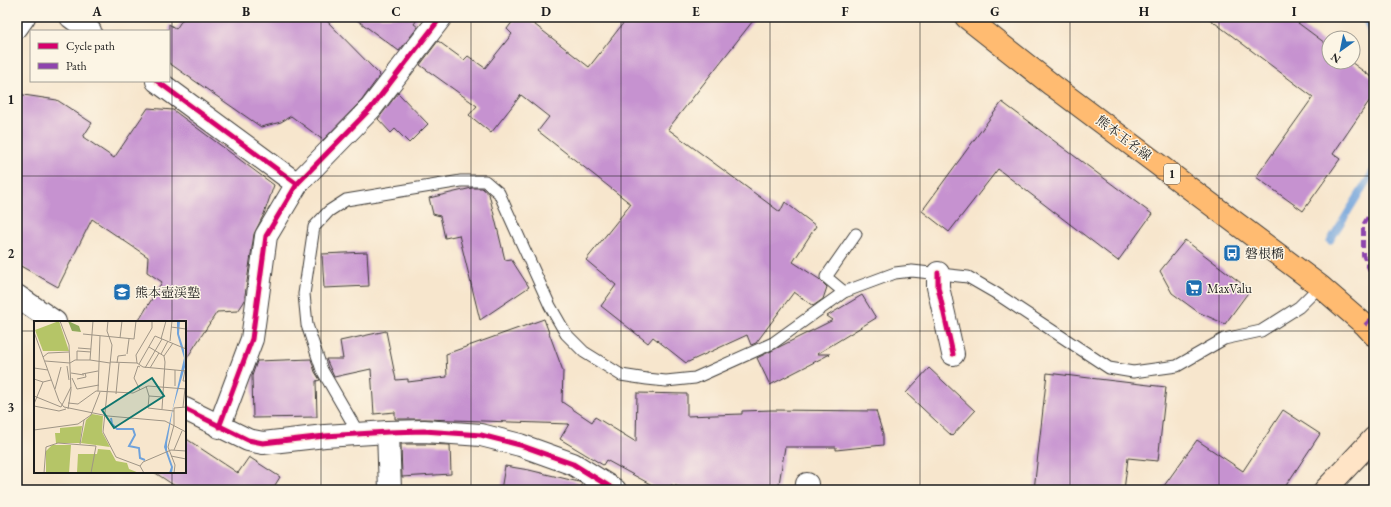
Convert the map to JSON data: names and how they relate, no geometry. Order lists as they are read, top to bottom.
{
  "streets": {
    "main road": ["熊本玉名線", "1"]
  },
  "places": {
    "bus stop": ["磐根橋"],
    "supermarket": ["MaxValu"],
    "school or university": ["熊本壺渓塾"]
  },
  "legend": ["Cycle path", "Path"],
  "north": "bottom left",
  "grid": {
    "columns": [
      "A",
      "B",
      "C",
      "D",
      "E",
      "F",
      "G",
      "H",
      "I"
    ],
    "rows": ["1", "2", "3"]
  }
}
